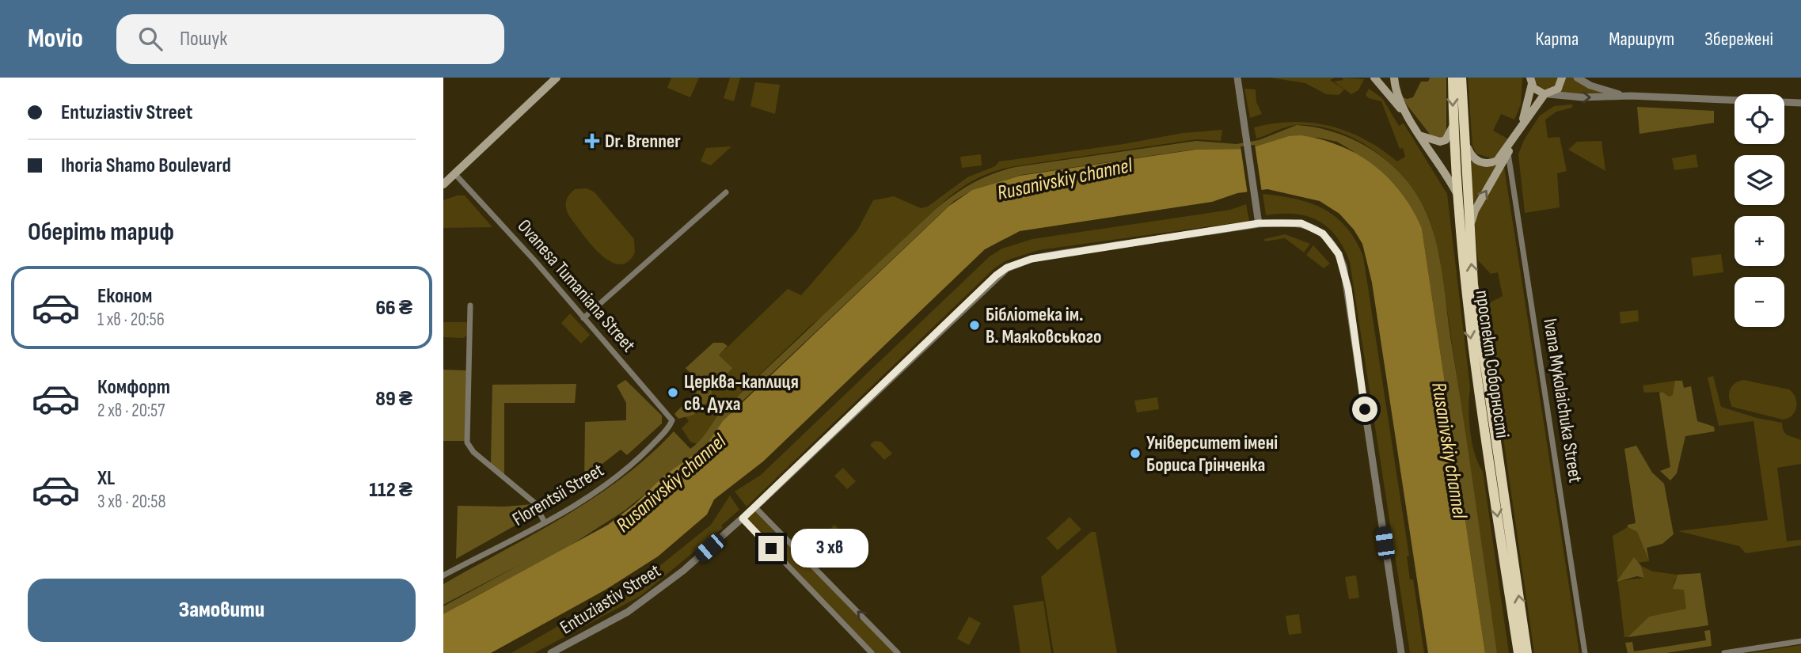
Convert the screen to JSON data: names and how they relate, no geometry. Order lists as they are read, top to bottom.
{
  "streets": {
    "highway": ["проспект Соборності"],
    "main road": ["Ivana Mykolaichuka Street"],
    "street": ["Ovanesa Tumaniana Street", "Florentsii Street", "Entuziastiv Street"]
  },
  "crossings": [
    ["Ovanesa Tumaniana Street", "Florentsii Street"],
    ["проспект Соборності", "Ivana Mykolaichuka Street"]
  ],
  "water": ["Rusanivskiy channel"],
  "places": {
    "health": ["Dr. Brenner"],
    "other": ["Бібліотека ім. В. Маяковського", "Церква-каплиця св. Духа", "Університет імені Бориса Грінченка"]
  },
  "page": {
    "header": "Movio",
    "search": "Пошук",
    "nav": ["Карта", "Маршрут", "Збережені"],
    "banner": ["Entuziastiv Street", "Ihoria Shamo Boulevard"],
    "map_buttons": ["+", "−"],
    "heading": "Оберіть тариф",
    "list": [
      {
        "name": "Економ",
        "note": "1 хв · 20:56",
        "value": "66 ₴"
      },
      {
        "name": "Комфорт",
        "note": "2 хв · 20:57",
        "value": "89 ₴"
      },
      {
        "name": "XL",
        "note": "3 хв · 20:58",
        "value": "112 ₴"
      }
    ],
    "bubble": "3 хв",
    "buttons": "Замовити"
  }
}
